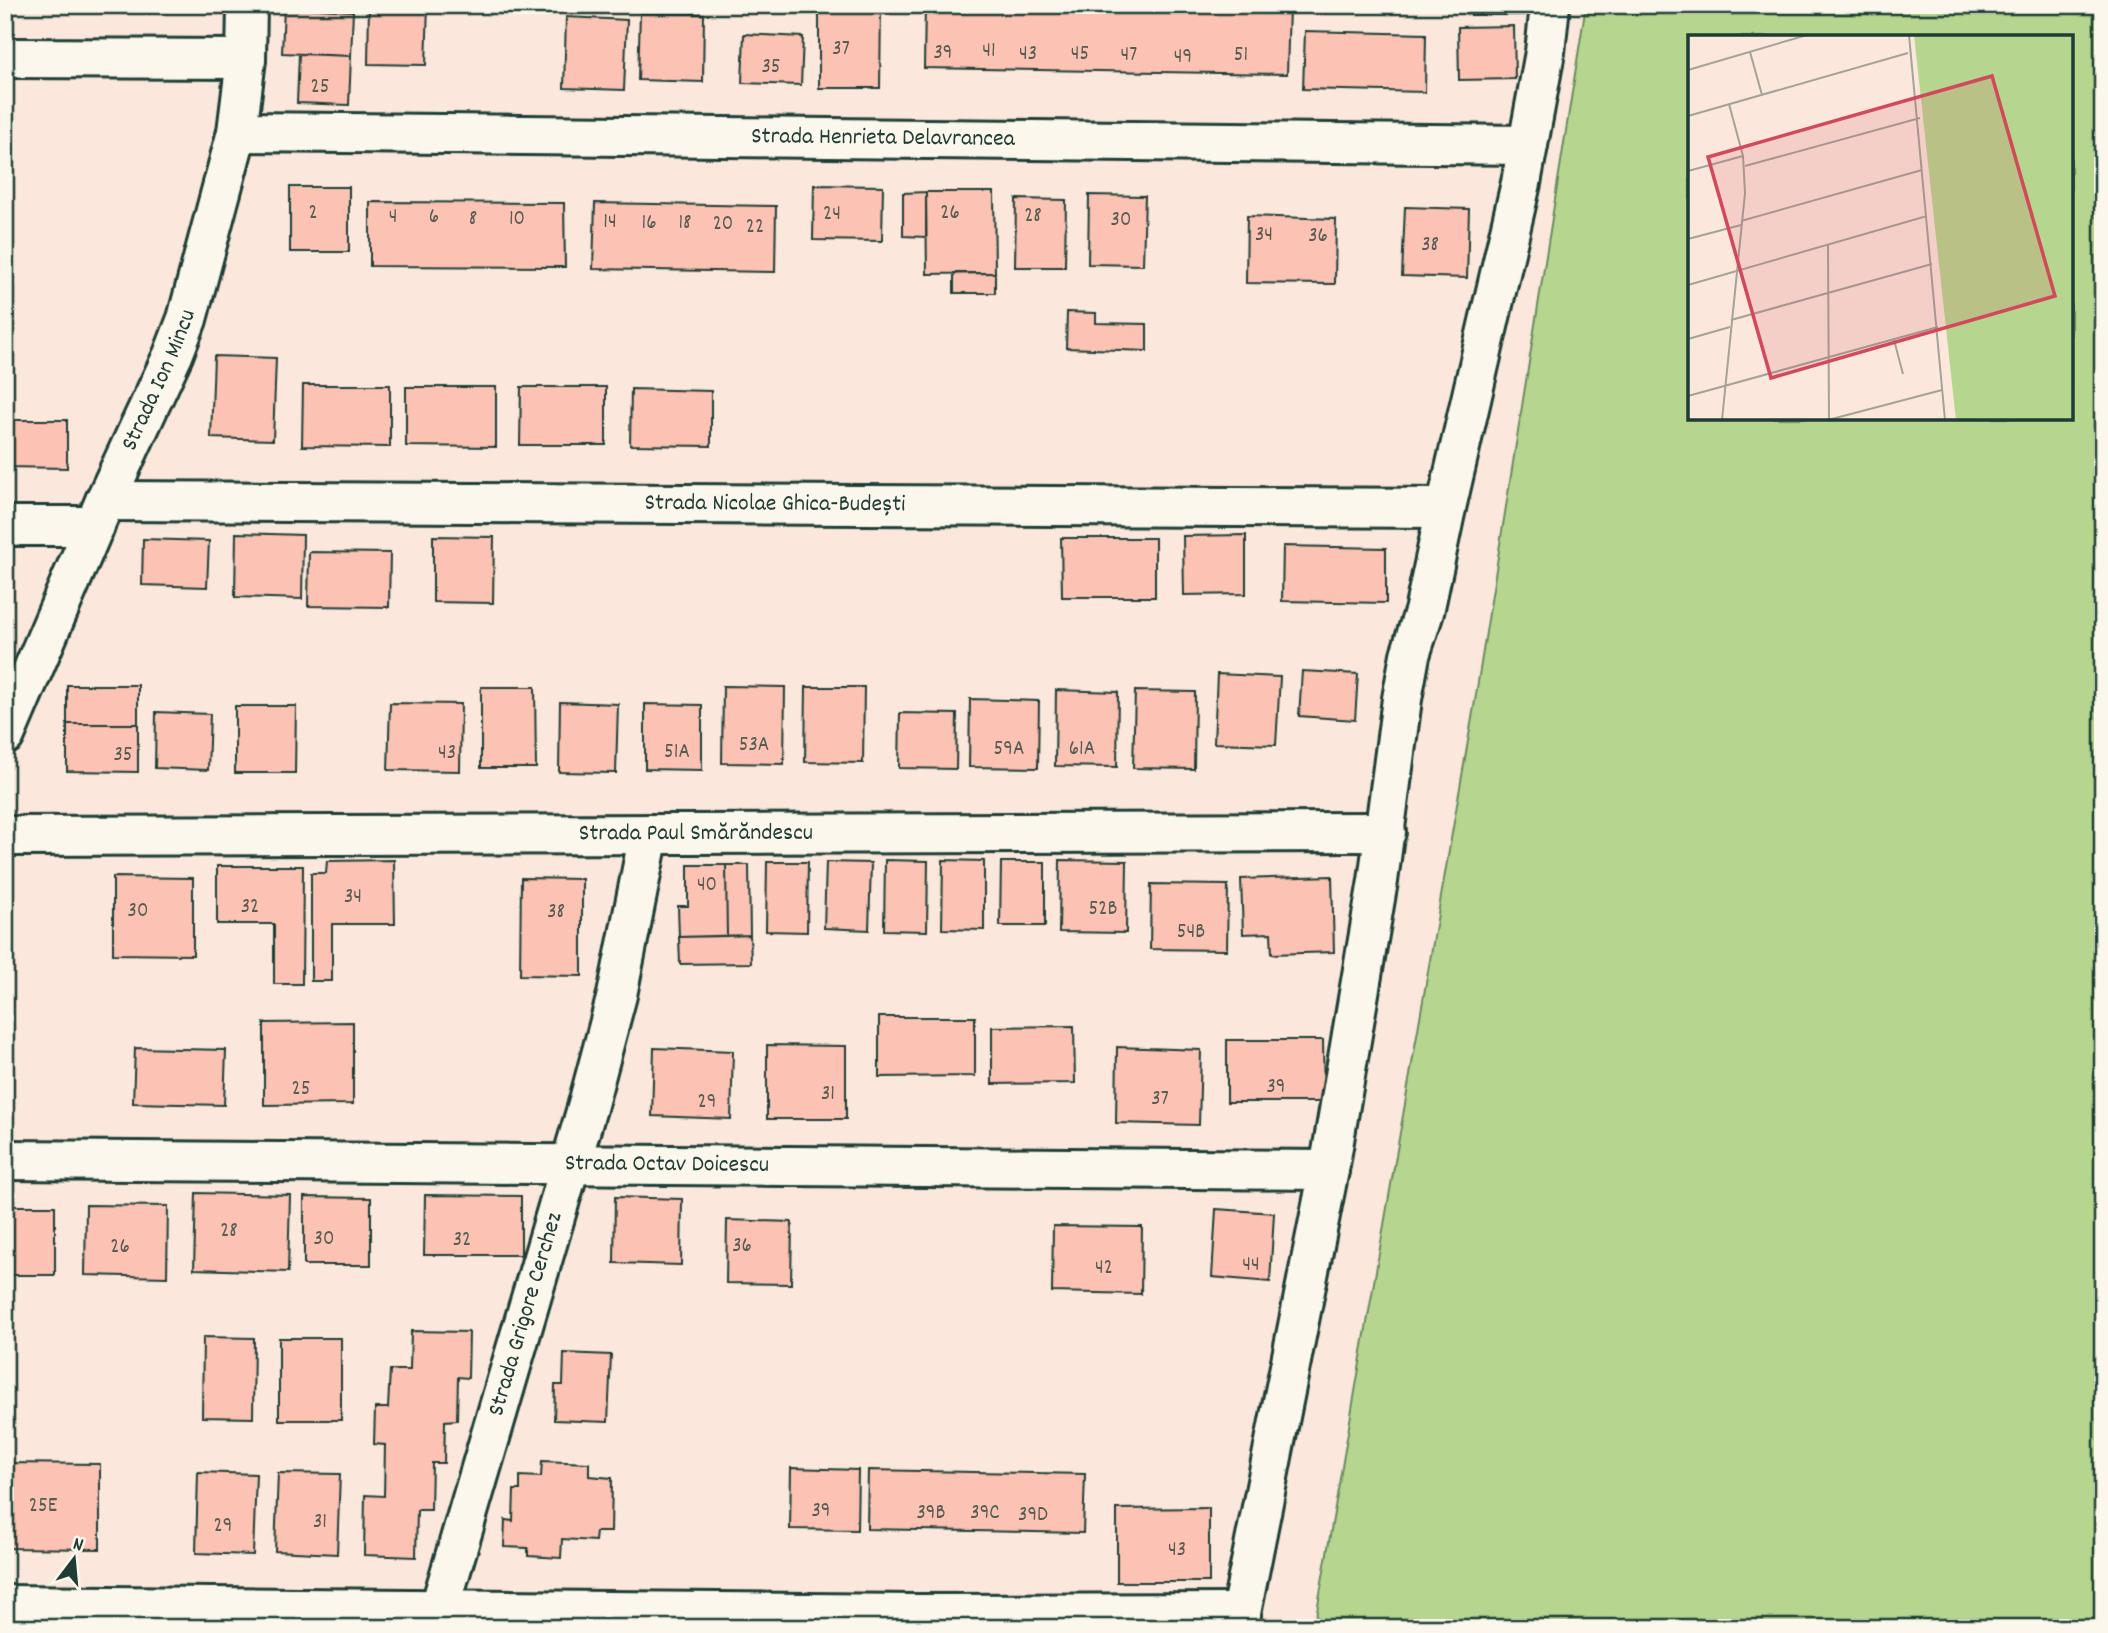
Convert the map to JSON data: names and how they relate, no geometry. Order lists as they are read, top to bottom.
{
  "streets": {
    "street": [
      "Strada Henrieta Delavrancea",
      "Strada Ion Mincu",
      "Strada Nicolae Ghica-Budești",
      "Strada Paul Smărăndescu",
      "Strada Octav Doicescu",
      "Strada Grigore Cerchez"
    ]
  },
  "crossings": [
    ["Strada Henrieta Delavrancea", "Strada Ion Mincu"],
    ["Strada Ion Mincu", "Strada Nicolae Ghica-Budești"],
    ["Strada Paul Smărăndescu", "Strada Grigore Cerchez"],
    ["Strada Octav Doicescu", "Strada Grigore Cerchez"]
  ],
  "house_numbers": [
    "37",
    "41",
    "39",
    "43",
    "45",
    "47",
    "51",
    "49",
    "35",
    "25",
    "2",
    "26",
    "24",
    "28",
    "4",
    "6",
    "8",
    "10",
    "30",
    "14",
    "16",
    "18",
    "20",
    "22",
    "34",
    "36",
    "38",
    "53A",
    "59A",
    "61A",
    "51A",
    "43",
    "35",
    "40",
    "34",
    "32",
    "52B",
    "30",
    "38",
    "54B",
    "39",
    "25",
    "31",
    "37",
    "29",
    "28",
    "30",
    "32",
    "36",
    "26",
    "44",
    "42",
    "25E",
    "39",
    "39B",
    "39C",
    "39D",
    "31",
    "29",
    "43"
  ],
  "north": "top"
}
